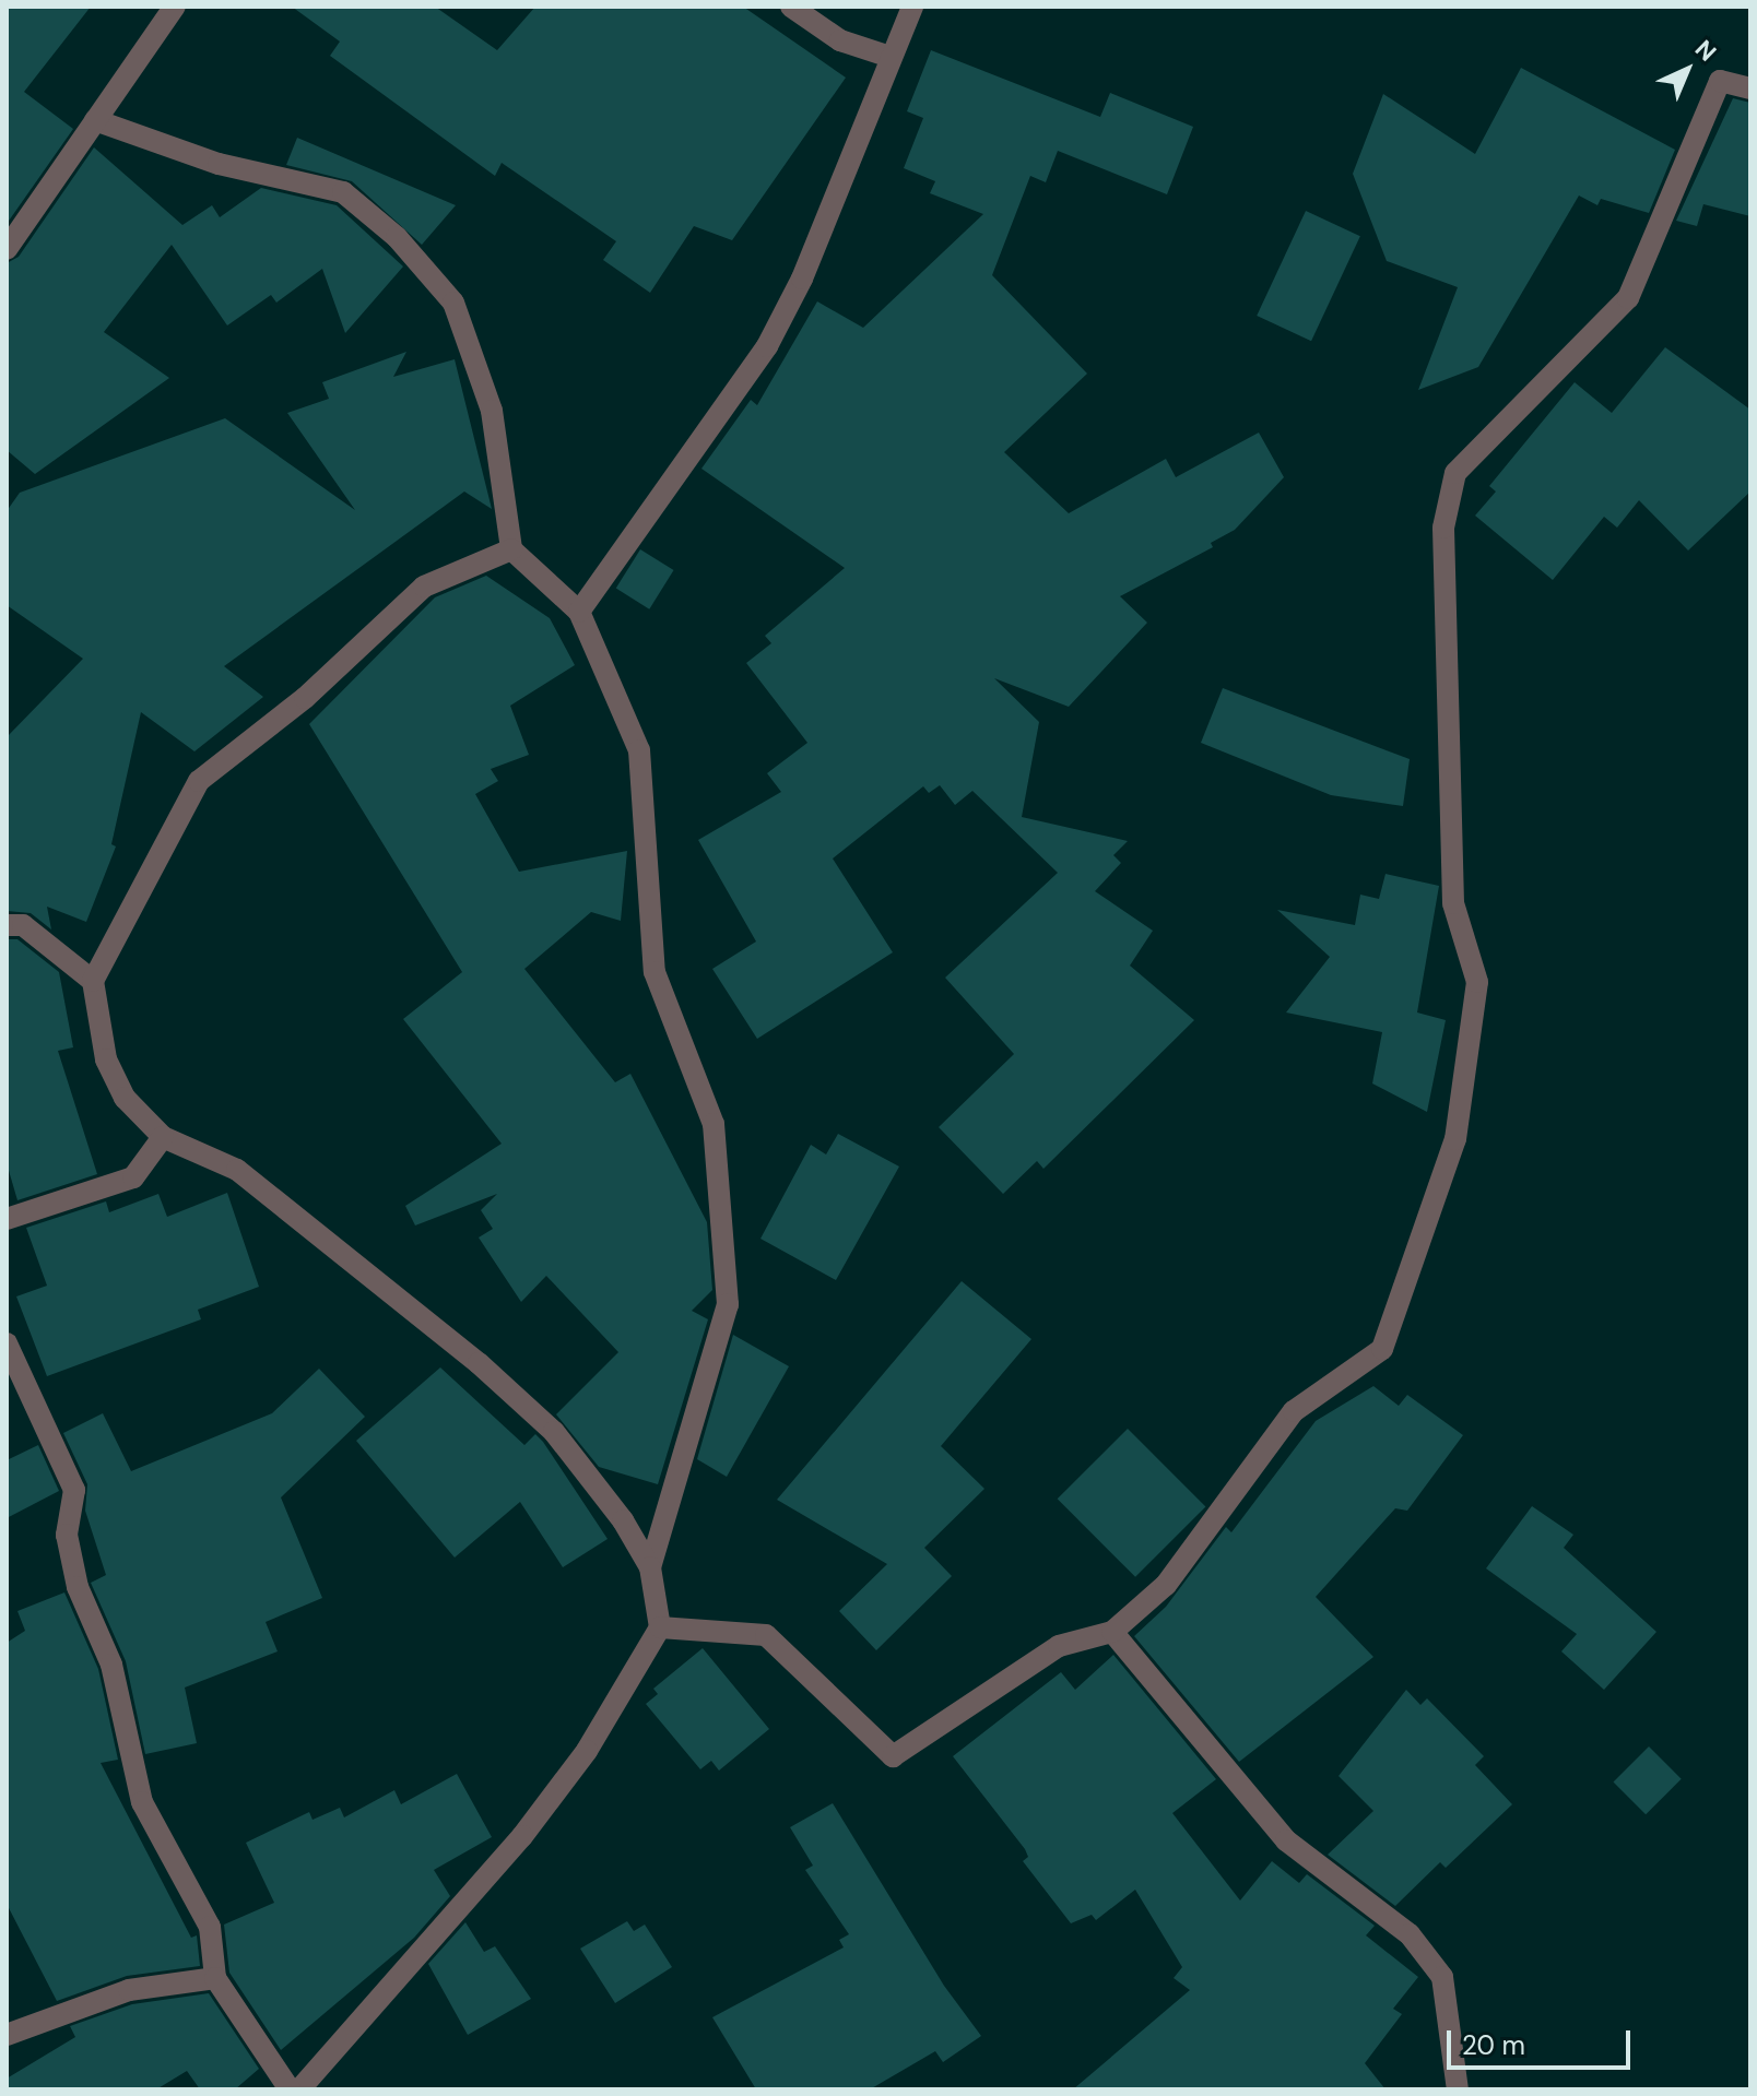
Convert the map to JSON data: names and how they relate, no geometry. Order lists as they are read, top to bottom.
{
  "scale_bar": "20 m",
  "north": "top right"
}
